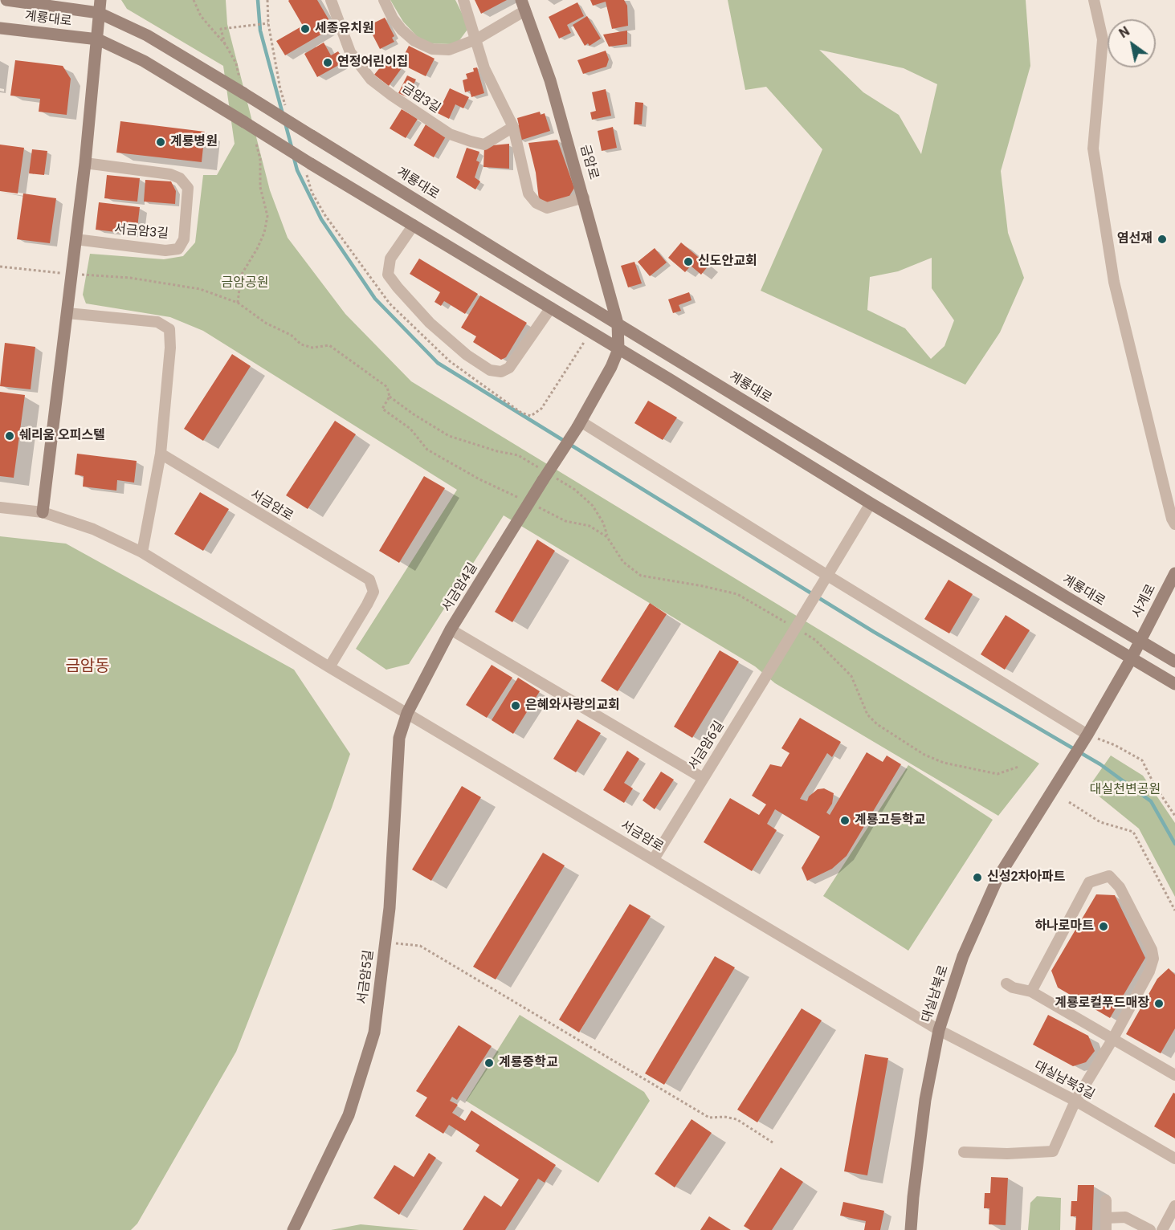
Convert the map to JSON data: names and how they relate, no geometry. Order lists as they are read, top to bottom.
{
  "streets": {
    "main road": [
      "계룡대로",
      "금암로",
      "서금암4길",
      "사계로",
      "서금암5길",
      "대실남북로"
    ],
    "street": [
      "금암3길",
      "서금암3길",
      "서금암로",
      "서금암6길",
      "대실남북3길"
    ]
  },
  "crossings": [
    ["계룡대로", "금암로"],
    ["계룡대로", "사계로"],
    ["서금암로", "서금암4길"],
    ["서금암로", "서금암6길"],
    ["서금암로", "서금암5길"],
    ["서금암로", "대실남북로"],
    ["서금암로", "대실남북3길"],
    ["서금암4길", "서금암5길"],
    ["대실남북로", "대실남북3길"]
  ],
  "districts": ["금암동"],
  "parks": ["금암공원", "대실천변공원"],
  "places": [
    "세종유치원",
    "연정어린이집",
    "계룡병원",
    "염선재",
    "신도안교회",
    "쉐리움 오피스텔",
    "은혜와사랑의교회",
    "계룡고등학교",
    "신성2차아파트",
    "하나로마트",
    "계룡로컬푸드매장",
    "계룡중학교"
  ],
  "north": "top left"
}
